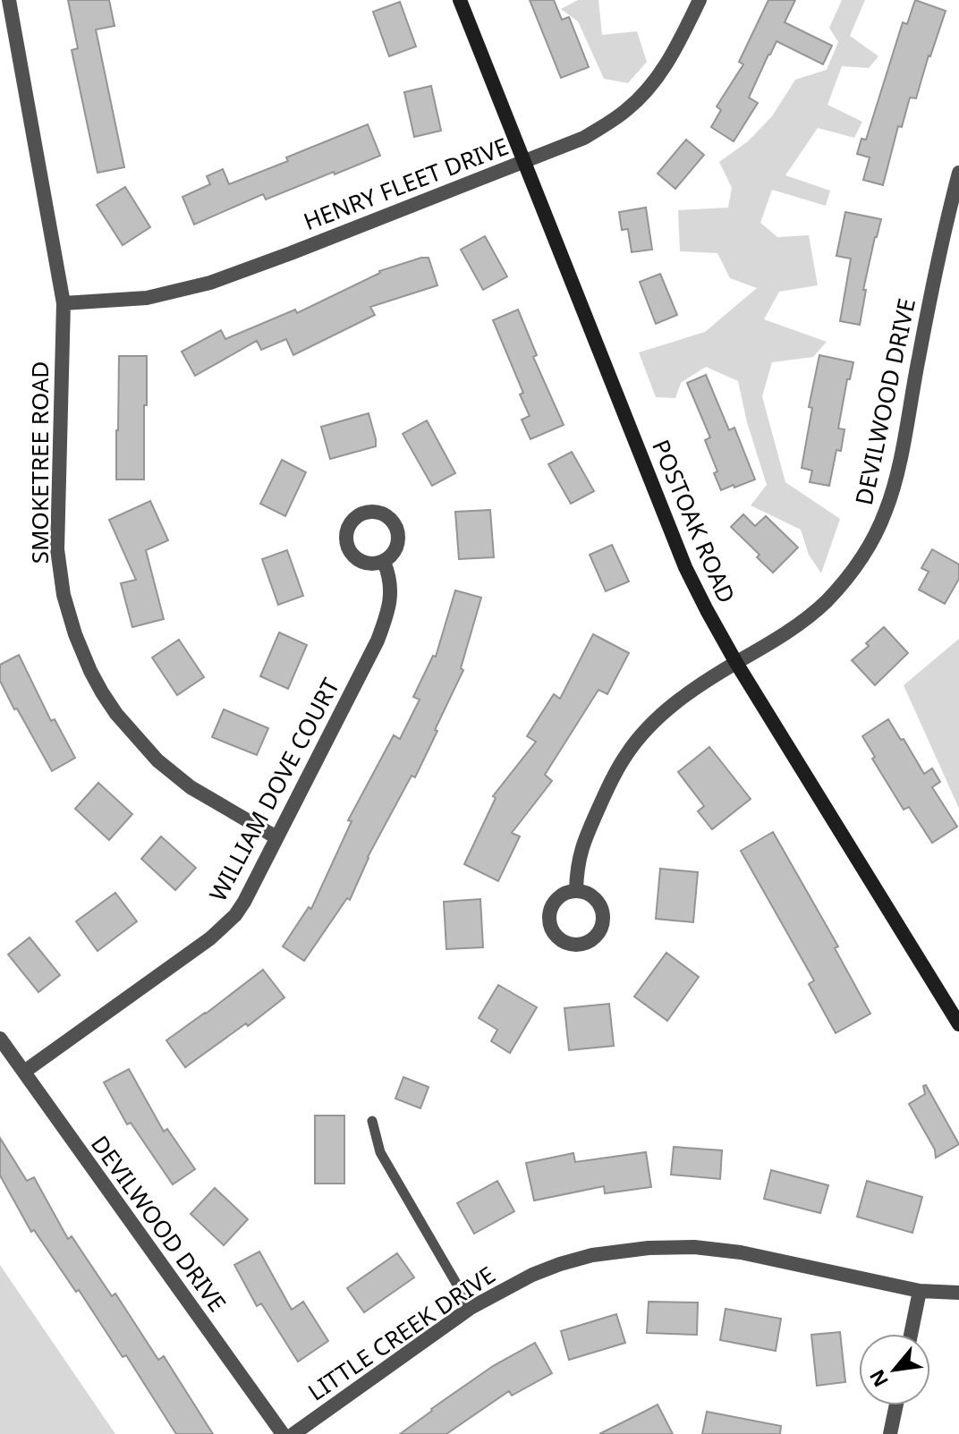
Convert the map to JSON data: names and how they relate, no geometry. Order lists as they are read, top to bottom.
{
  "streets": {
    "street": [
      "HENRY FLEET DRIVE",
      "DEVILWOOD DRIVE",
      "SMOKETREE ROAD",
      "POSTOAK ROAD",
      "WILLIAM DOVE COURT",
      "LITTLE CREEK DRIVE"
    ]
  },
  "crossings": [
    ["HENRY FLEET DRIVE", "SMOKETREE ROAD"],
    ["HENRY FLEET DRIVE", "POSTOAK ROAD"],
    ["DEVILWOOD DRIVE", "POSTOAK ROAD"],
    ["DEVILWOOD DRIVE", "WILLIAM DOVE COURT"],
    ["SMOKETREE ROAD", "WILLIAM DOVE COURT"]
  ],
  "north": "bottom left"
}
